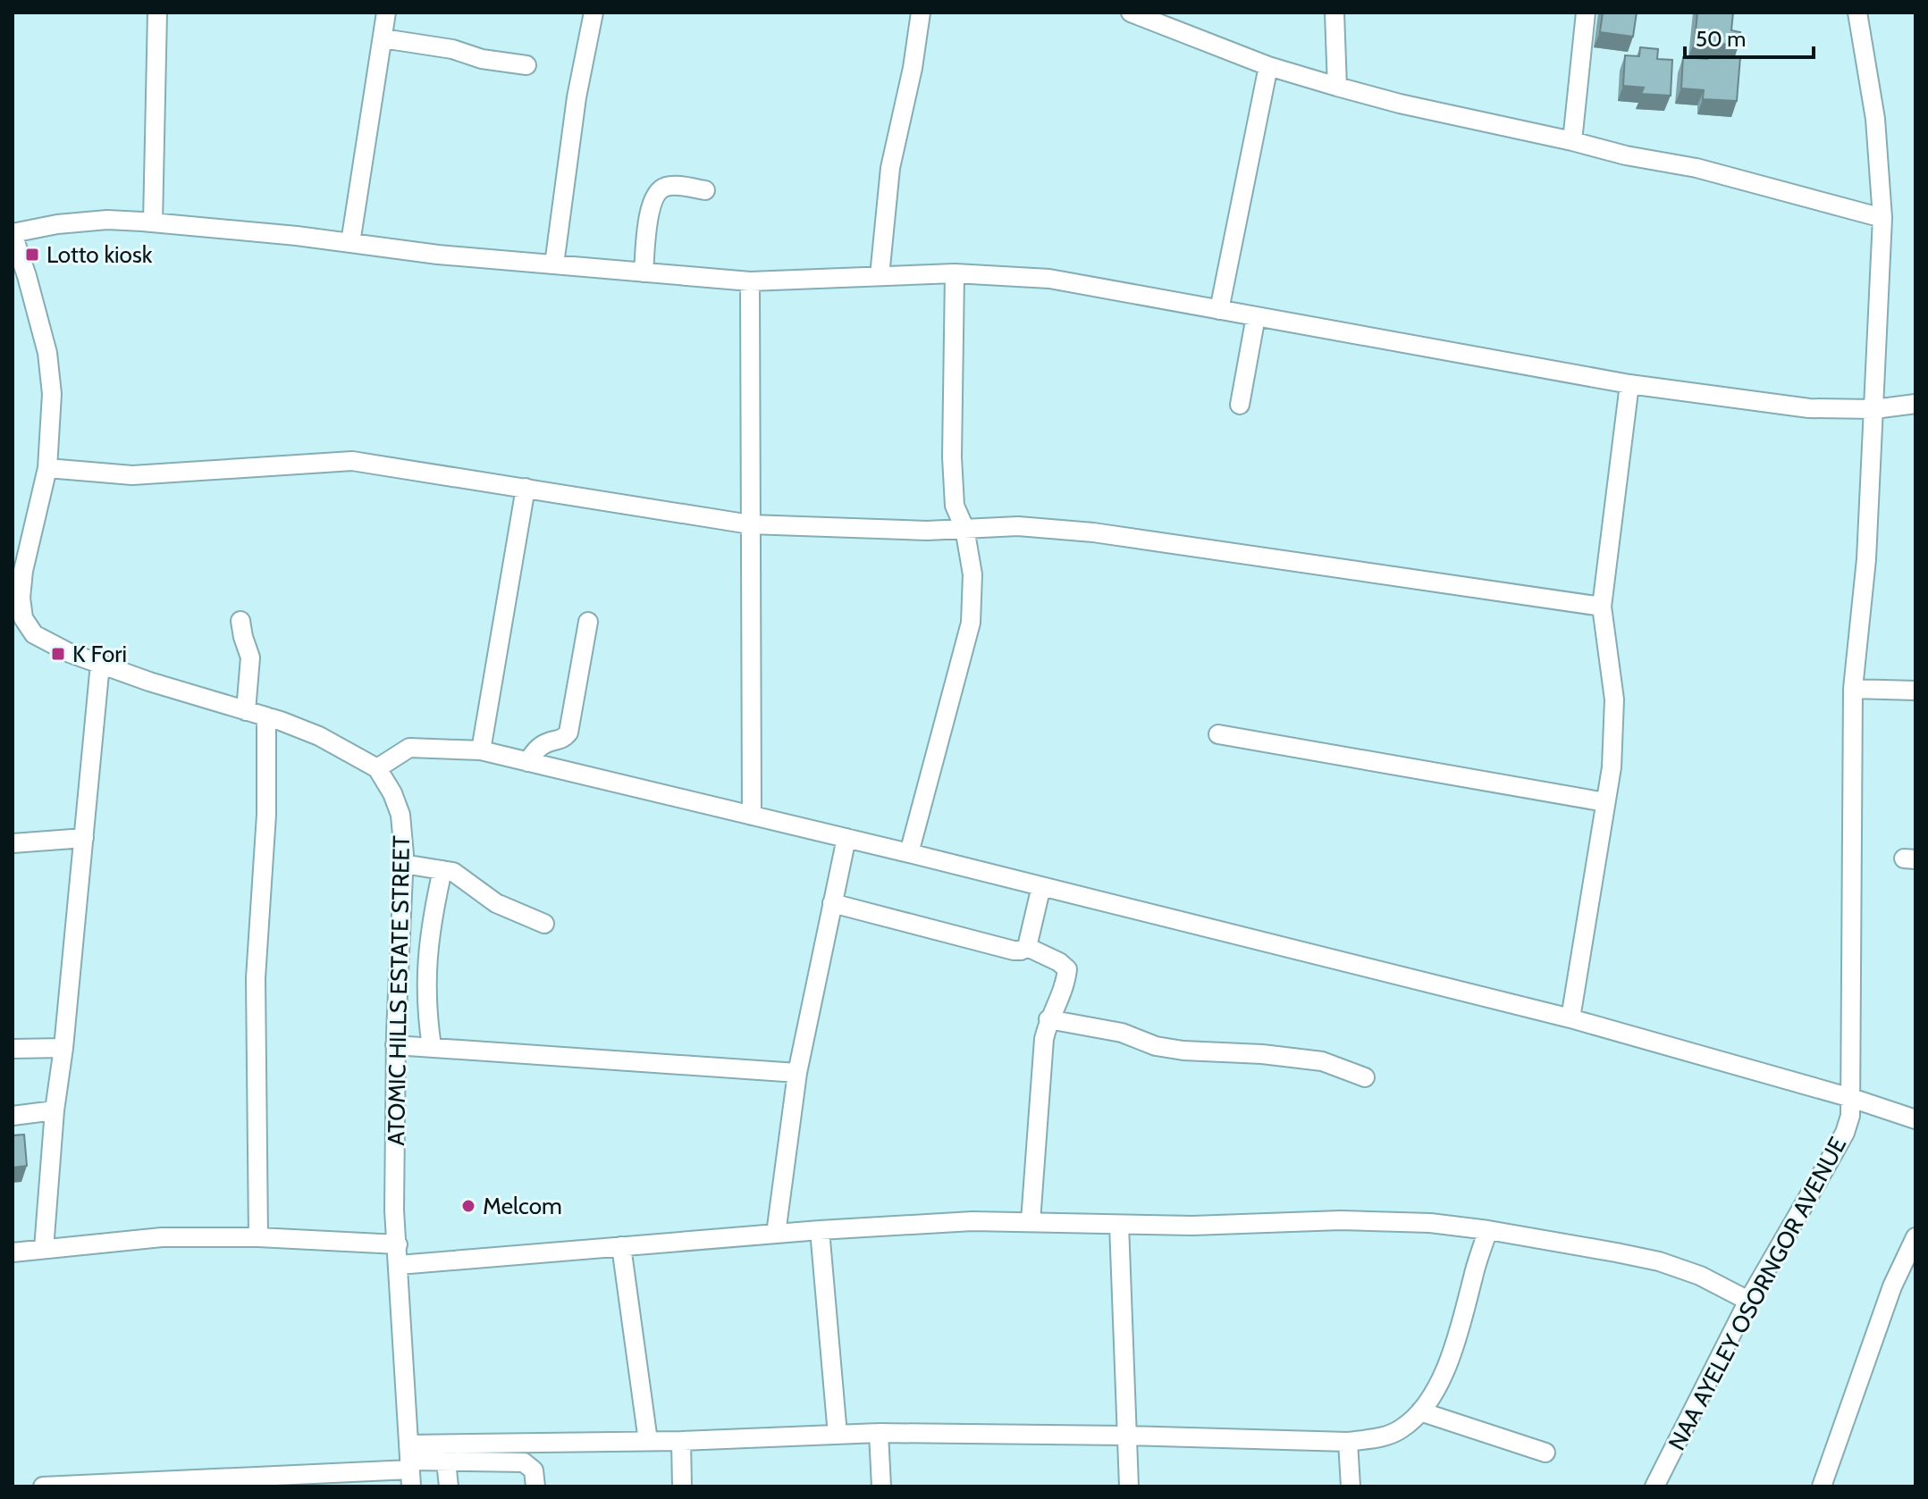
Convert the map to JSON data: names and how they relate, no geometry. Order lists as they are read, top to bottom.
{
  "streets": {
    "street": ["ATOMIC HILLS ESTATE STREET", "NAA AYELEY OSORNGOR AVENUE"]
  },
  "places": {
    "transit": ["Lotto kiosk", "K Fori"],
    "other": ["Melcom"]
  },
  "scale_bar": "50 m"
}
